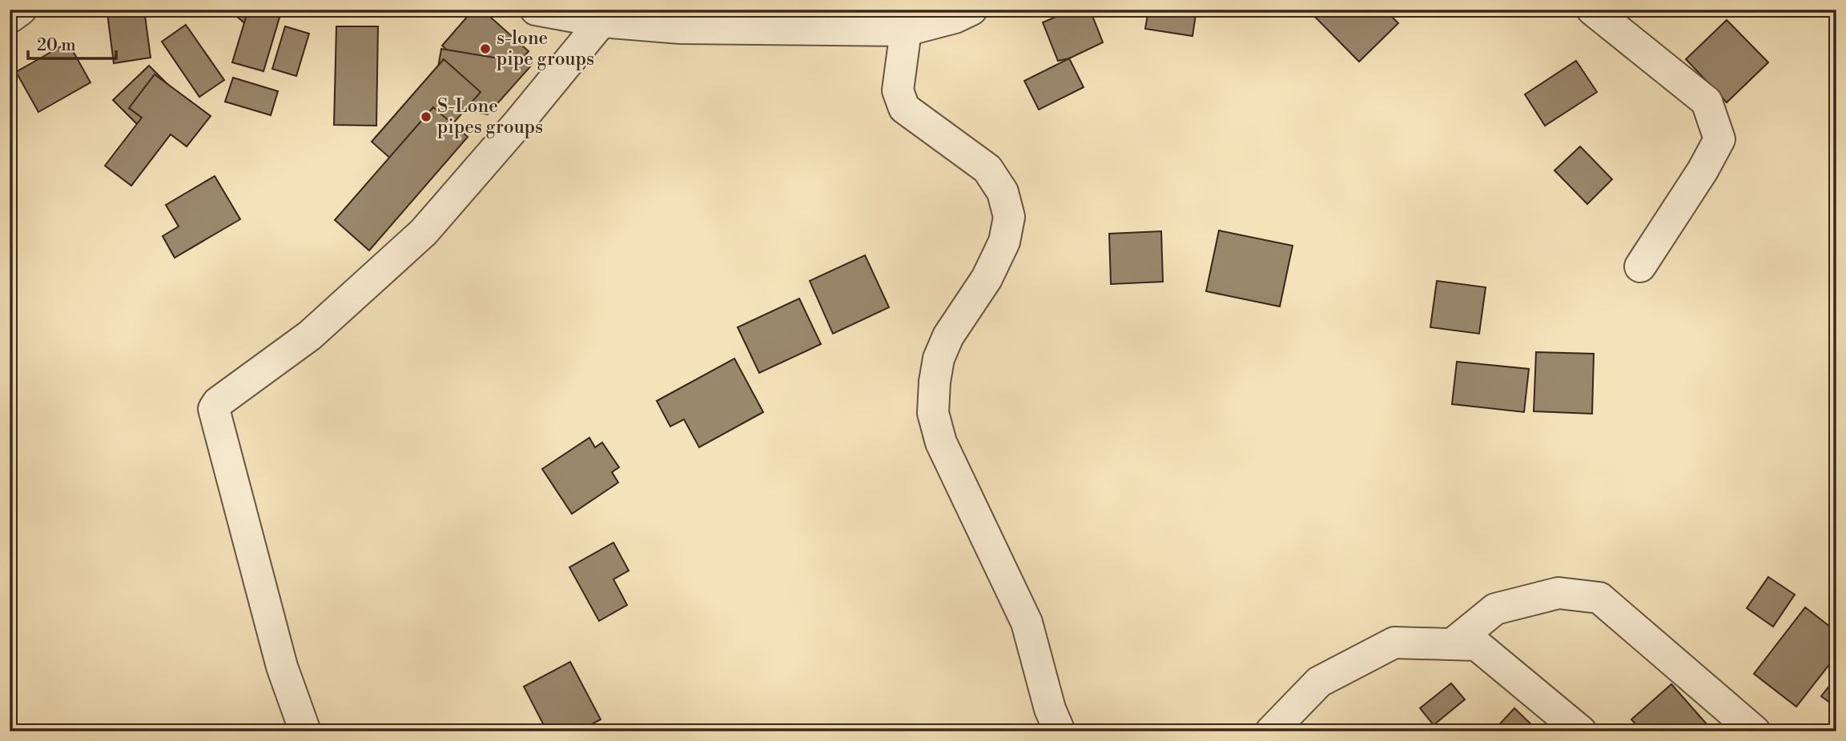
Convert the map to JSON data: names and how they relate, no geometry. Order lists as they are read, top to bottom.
{
  "places": ["s-lone pipe groups", "S-Lone pipes groups"],
  "scale_bar": "20 m"
}
